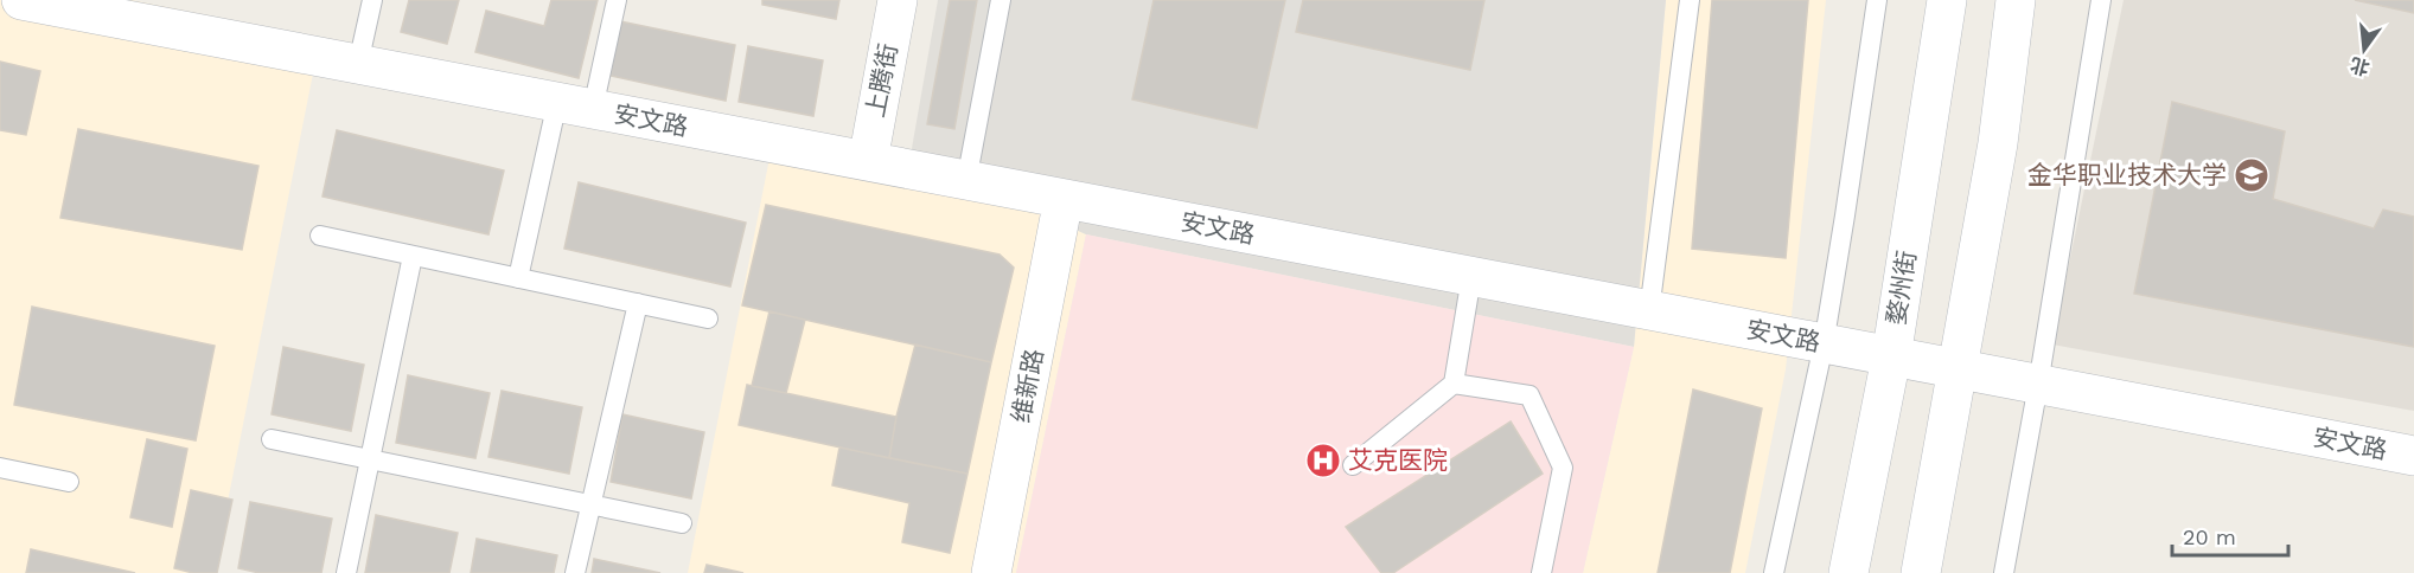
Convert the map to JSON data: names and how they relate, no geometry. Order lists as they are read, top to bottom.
{
  "streets": {
    "street": [
      "上腾街",
      "安文路",
      "婺州街",
      "维新路"
    ]
  },
  "crossings": [
    ["上腾街", "安文路"],
    ["安文路", "婺州街"],
    ["安文路", "维新路"]
  ],
  "places": {
    "school or university": ["金华职业技术大学"],
    "hospital": ["艾克医院"]
  },
  "scale_bar": "20 m",
  "north": "bottom"
}
